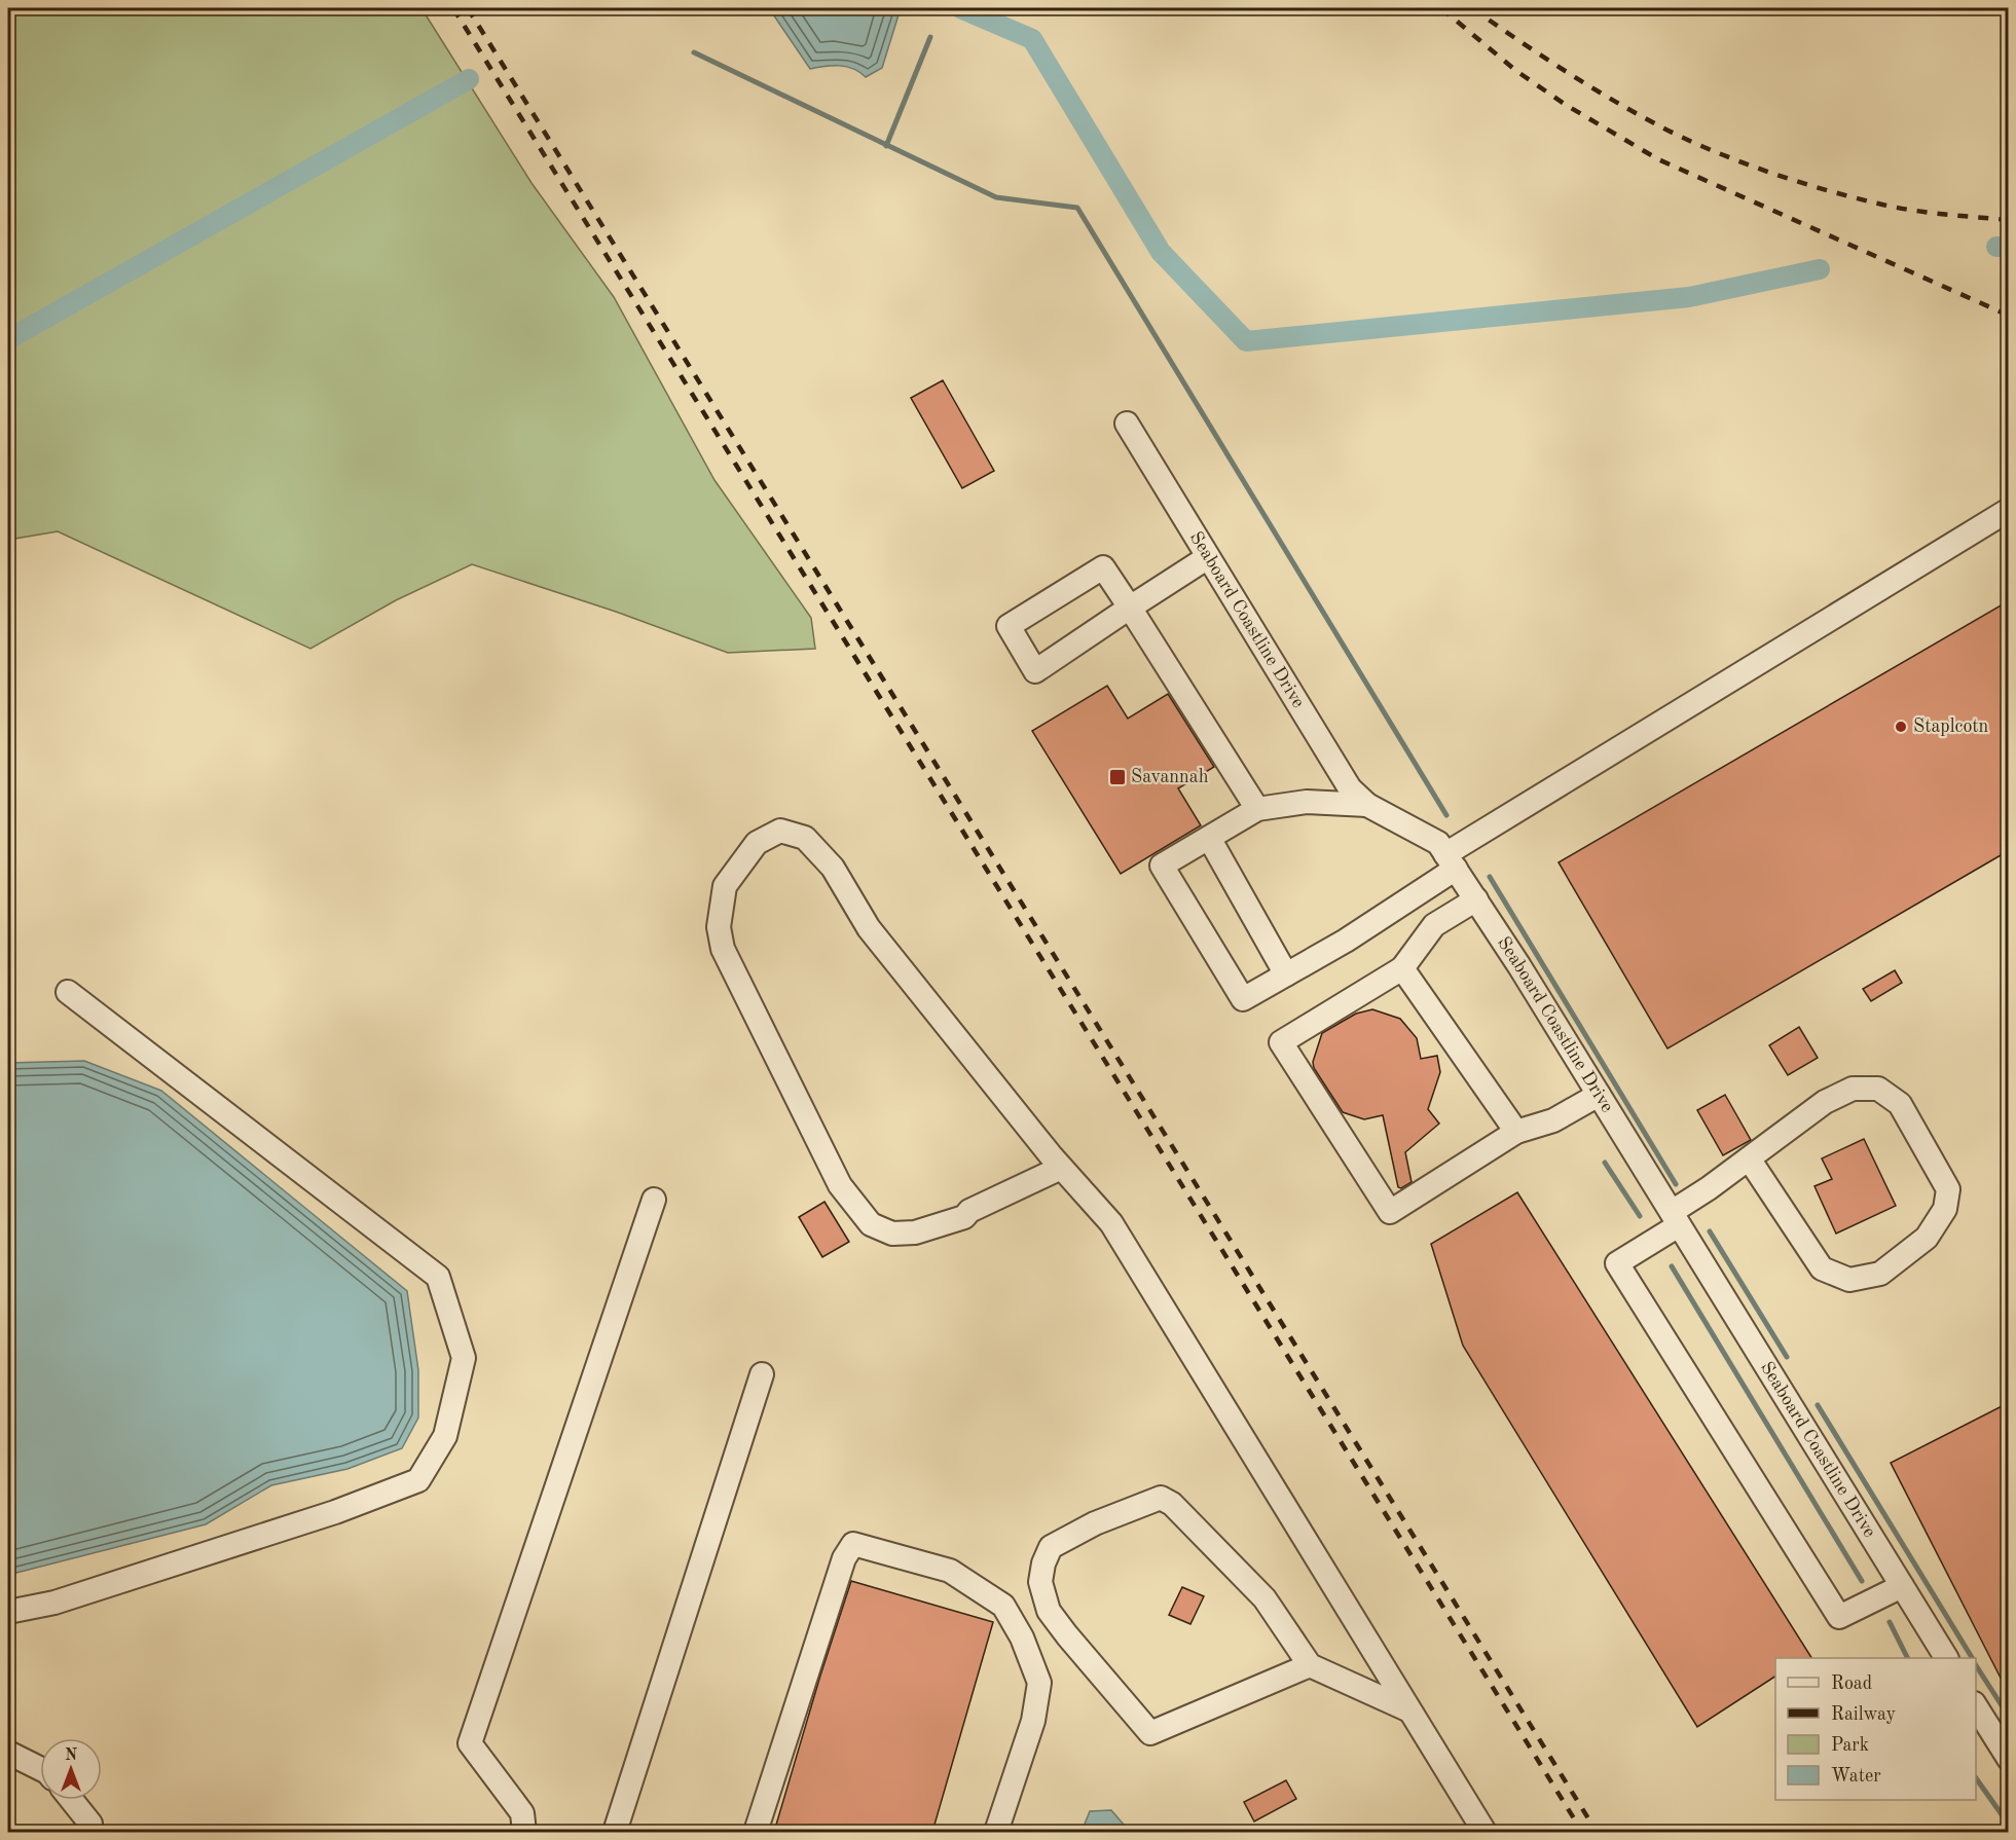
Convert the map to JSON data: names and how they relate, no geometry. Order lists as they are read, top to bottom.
{
  "streets": {
    "street": ["Seaboard Coastline Drive"]
  },
  "places": {
    "other": ["Staplcotn"],
    "transit": ["Savannah"]
  },
  "legend": [
    "Road",
    "Railway",
    "Park",
    "Water"
  ],
  "north": "top"
}
